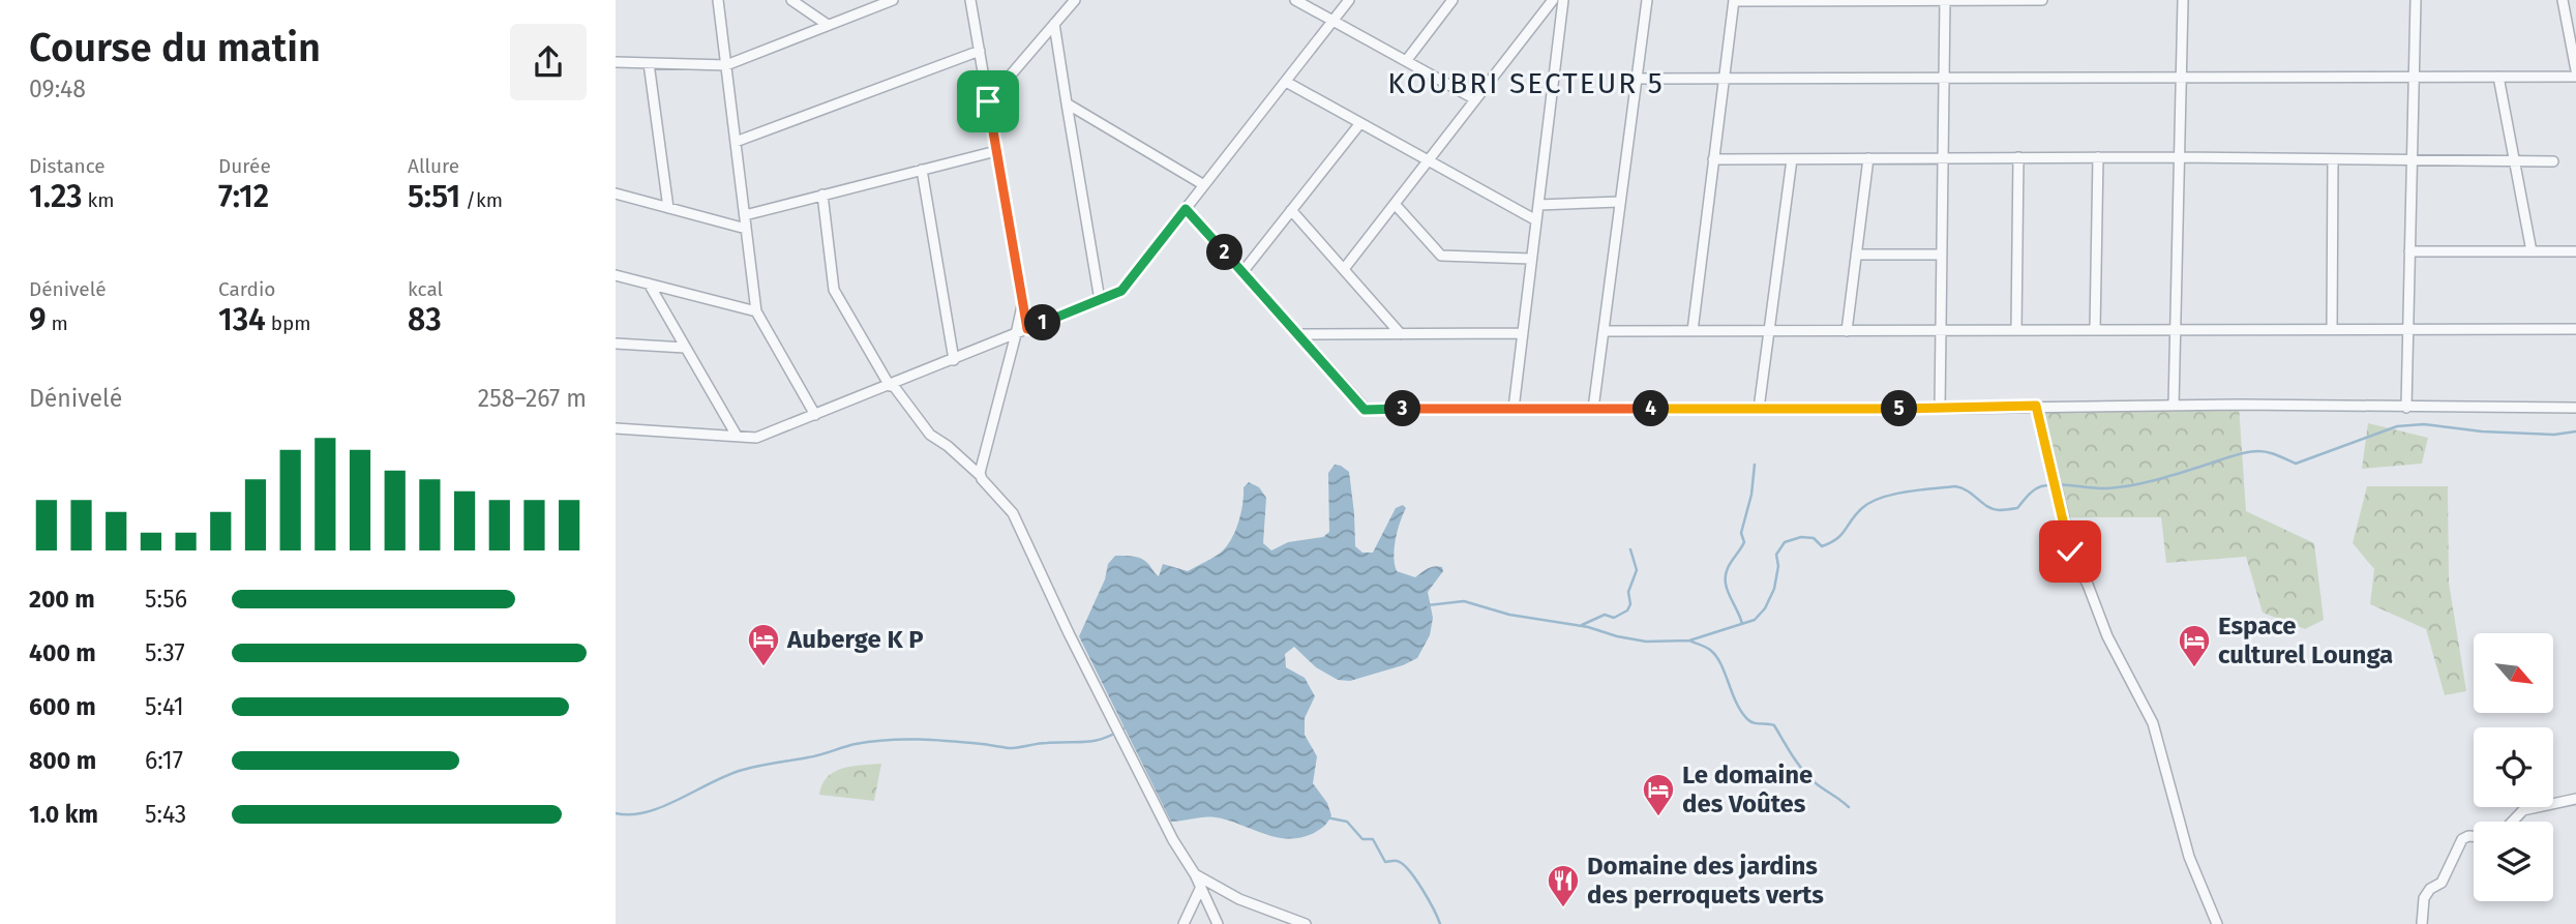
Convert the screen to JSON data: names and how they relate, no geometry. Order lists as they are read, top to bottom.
{
  "districts": ["KOUBRI SECTEUR 5"],
  "places": {
    "hotel": ["Auberge K P", "Espace culturel Lounga", "Le domaine des Voûtes"],
    "restaurant": ["Domaine des jardins des perroquets verts"]
  },
  "north": "bottom right",
  "page": {
    "heading": ["Course du matin", "09:48"],
    "stats": [
      ["Distance", "1.23 km"],
      ["Durée", "7:12"],
      ["Allure", "5:51 /km"],
      ["Dénivelé", "9 m"],
      ["Cardio", "134 bpm"],
      ["kcal", "83"]
    ],
    "pins": [
      "2",
      "1",
      "3",
      "4",
      "5"
    ],
    "chart": ["Dénivelé", "258–267 m"],
    "list": [
      {
        "name": "200 m",
        "note": "5:56"
      },
      {
        "name": "400 m",
        "note": "5:37"
      },
      {
        "name": "600 m",
        "note": "5:41"
      },
      {
        "name": "800 m",
        "note": "6:17"
      },
      {
        "name": "1.0 km",
        "note": "5:43"
      }
    ]
  }
}
